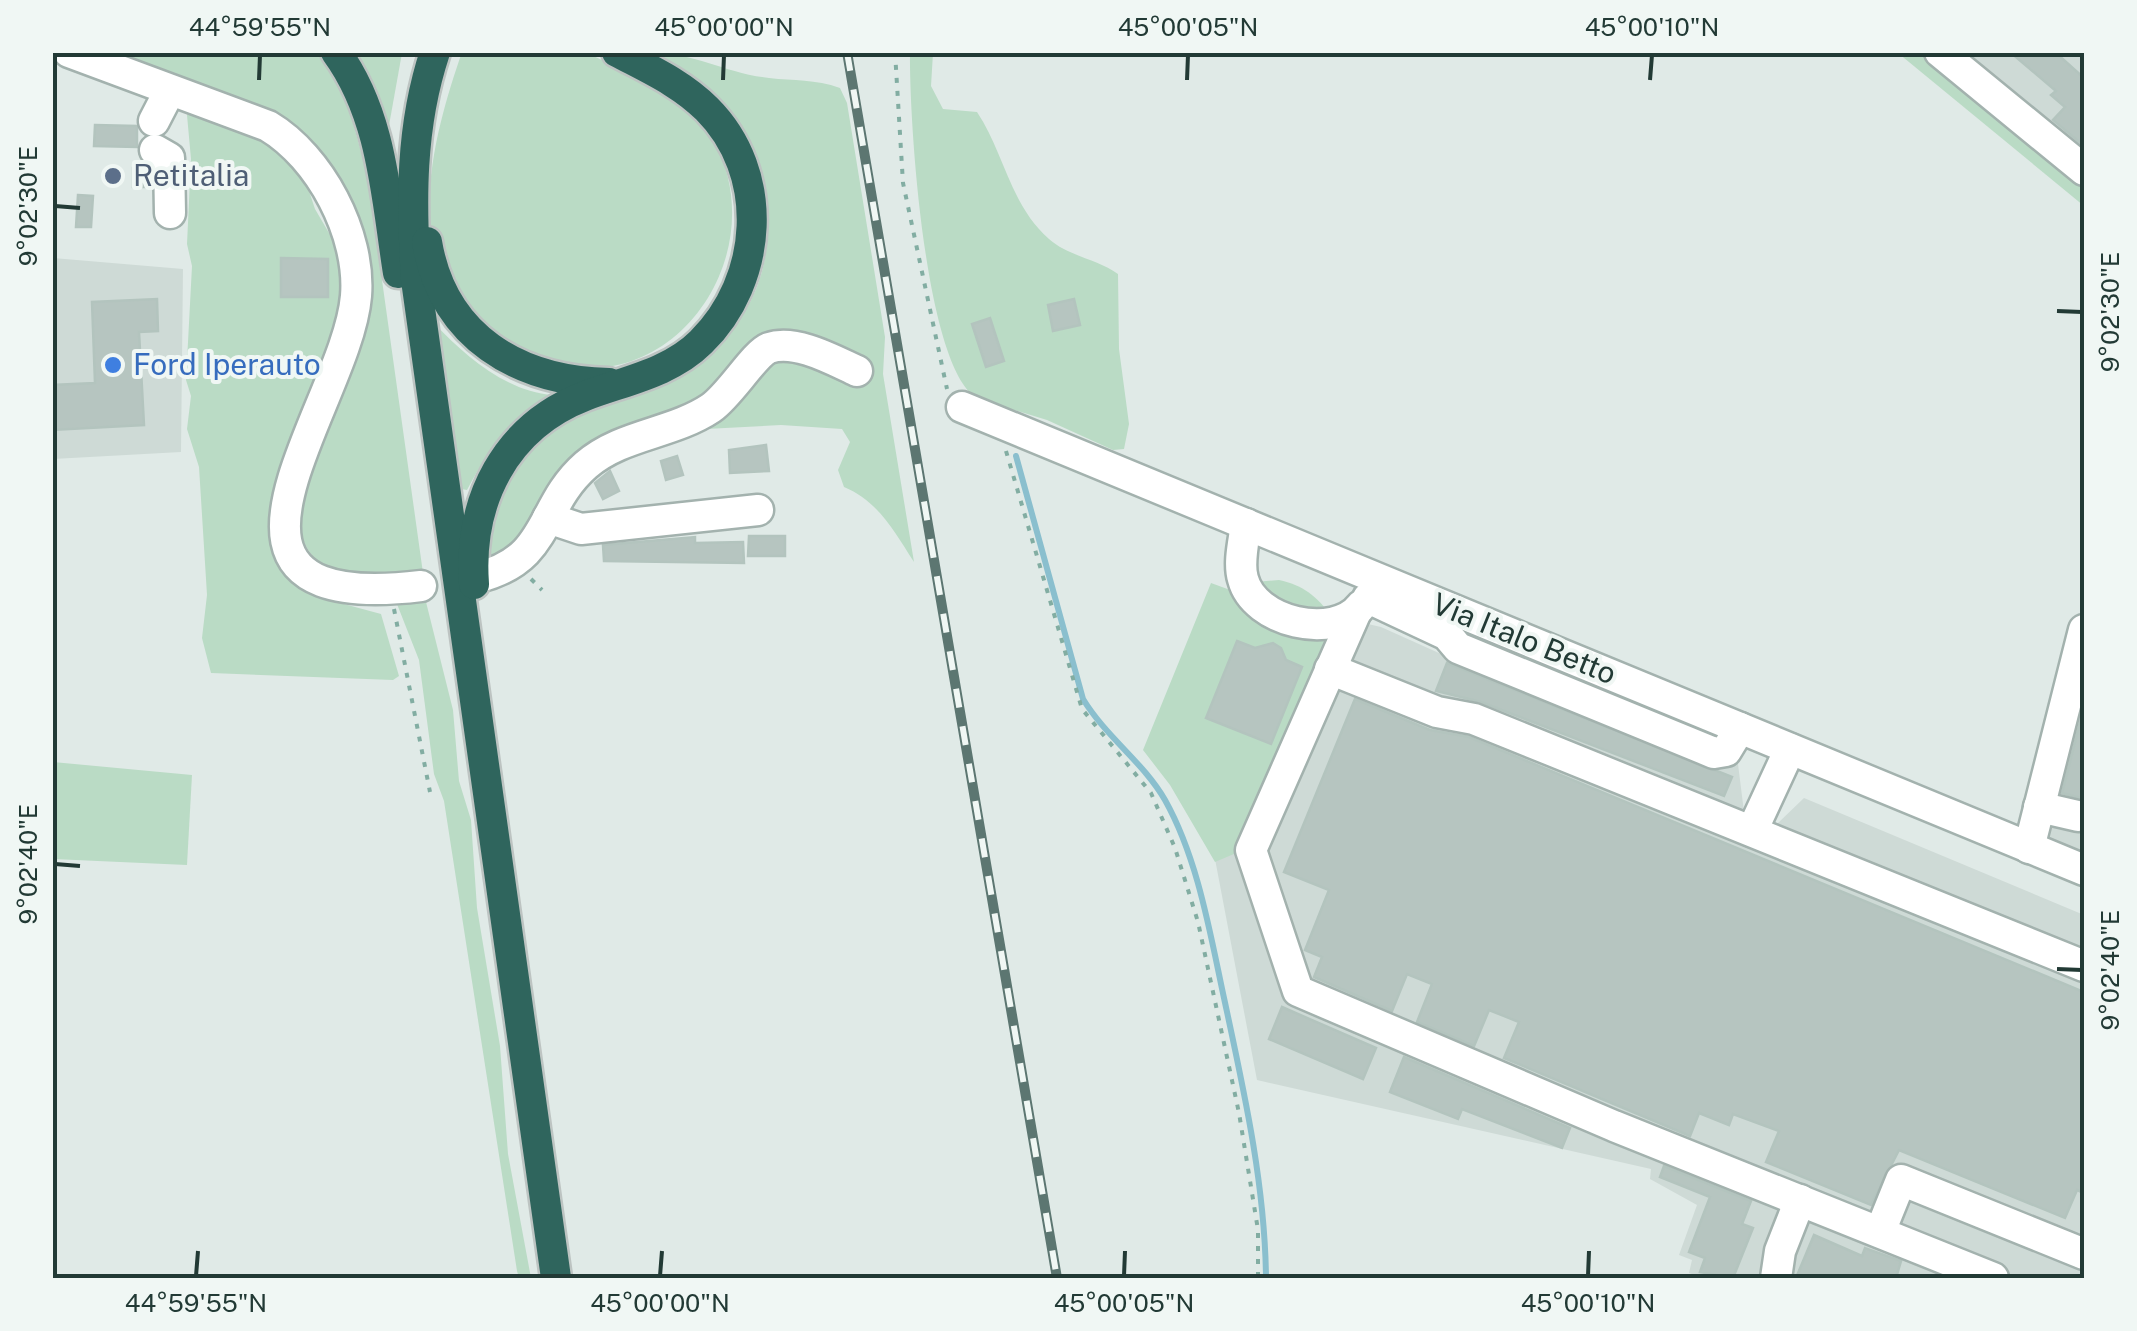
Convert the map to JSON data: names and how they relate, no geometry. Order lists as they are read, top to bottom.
{
  "streets": {
    "street": ["Via Italo Betto"]
  },
  "places": ["Retitalia", "Ford Iperauto"],
  "coordinates": [
    "44°59'55\"N",
    "45°00'00\"N",
    "45°00'05\"N",
    "45°00'10\"N",
    "9°02'30\"E",
    "9°02'40\"E"
  ]
}
